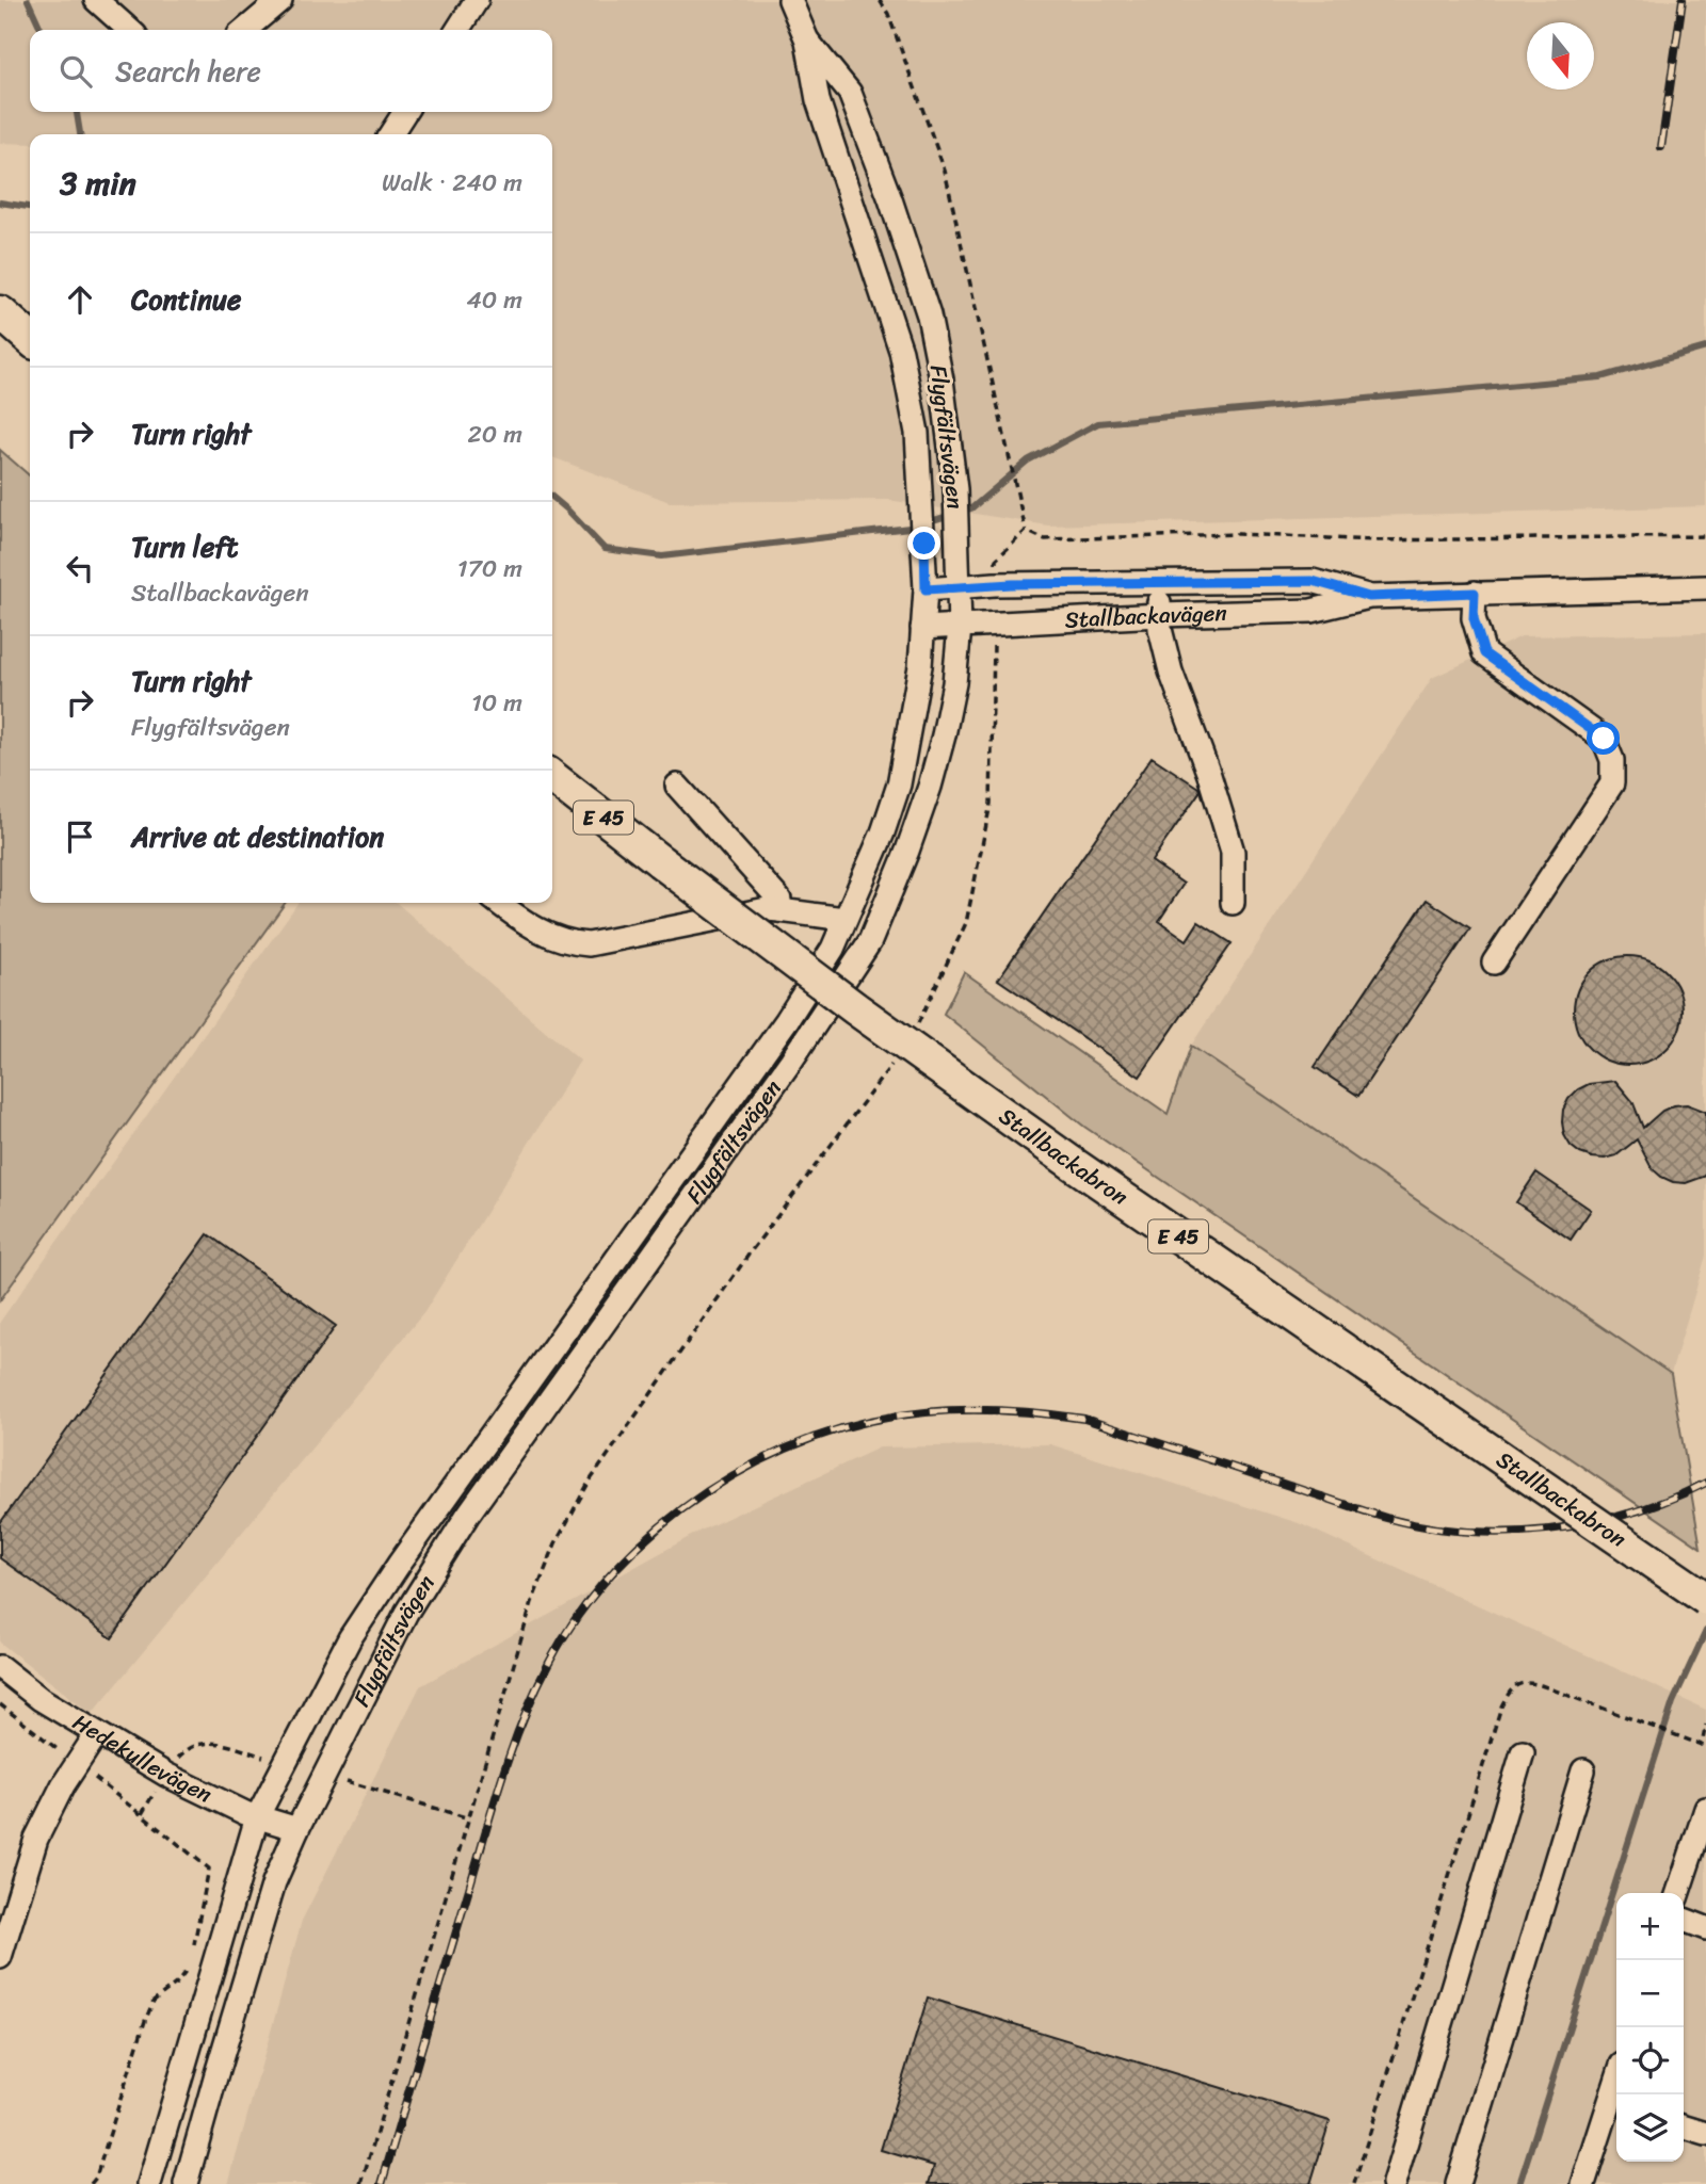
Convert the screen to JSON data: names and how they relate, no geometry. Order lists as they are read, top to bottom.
{
  "streets": {
    "highway": ["E 45", "Stallbackabron"],
    "street": ["Flygfältsvägen", "Stallbackavägen", "Hedekullevägen"]
  },
  "crossings": [
    ["Flygfältsvägen", "Stallbackavägen"],
    ["Flygfältsvägen", "Hedekullevägen"]
  ],
  "north": "bottom",
  "page": {
    "search": "Search here",
    "heading": ["3 min", "Walk · 240 m"],
    "list": [
      ["Continue", "40 m"],
      ["Turn right", "20 m"],
      ["Turn left", "Stallbackavägen", "170 m"],
      ["Turn right", "Flygfältsvägen", "10 m"],
      "Arrive at destination"
    ],
    "map_buttons": ["+", "−"]
  }
}
